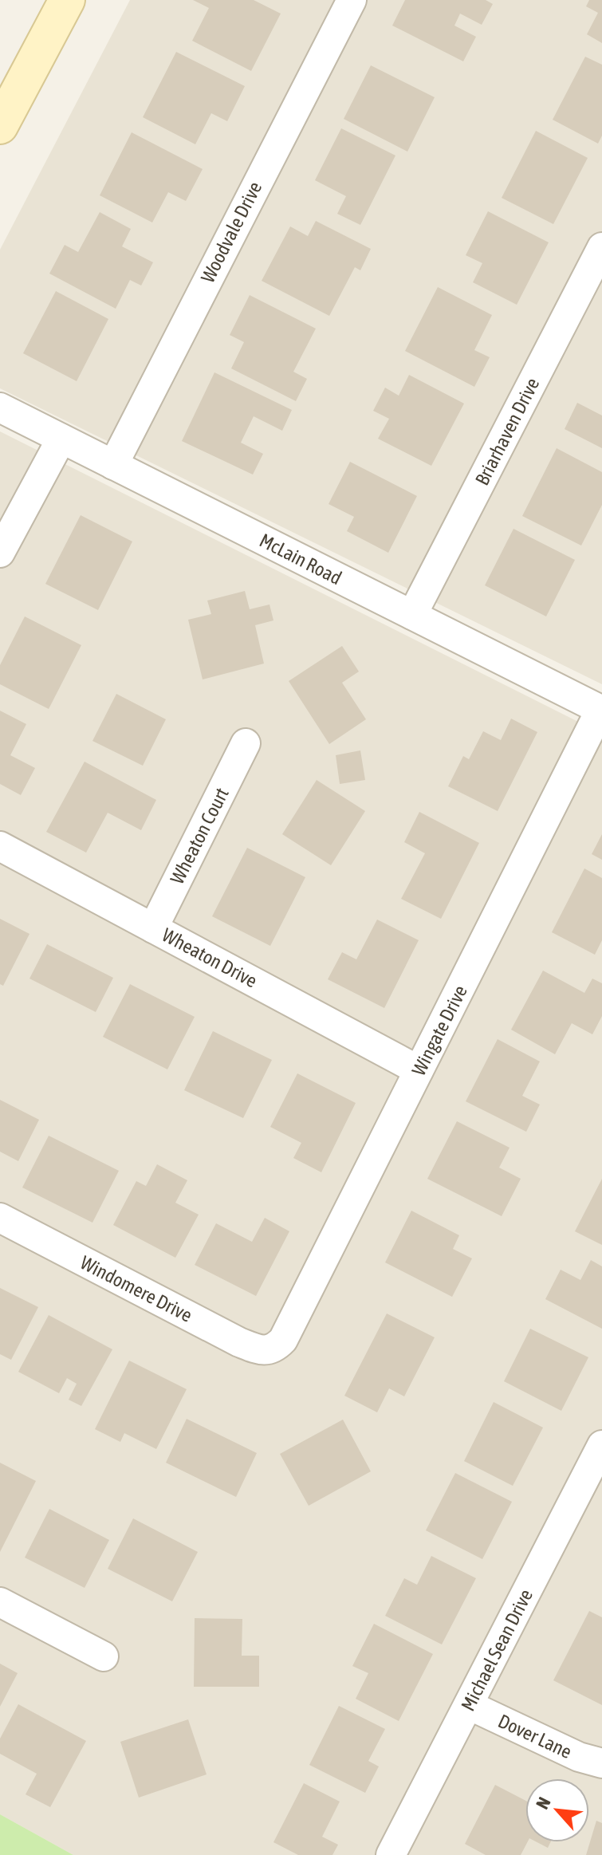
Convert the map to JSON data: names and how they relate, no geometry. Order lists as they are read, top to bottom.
{
  "streets": {
    "street": [
      "Woodvale Drive",
      "Briarhaven Drive",
      "McLain Road",
      "Wheaton Court",
      "Wheaton Drive",
      "Wingate Drive",
      "Windomere Drive",
      "Michael Sean Drive",
      "Dover Lane"
    ]
  },
  "crossings": [
    ["Woodvale Drive", "McLain Road"],
    ["Briarhaven Drive", "McLain Road"],
    ["McLain Road", "Wingate Drive"],
    ["Wheaton Court", "Wheaton Drive"],
    ["Wheaton Drive", "Wingate Drive"],
    ["Wingate Drive", "Windomere Drive"],
    ["Michael Sean Drive", "Dover Lane"]
  ],
  "north": "top left"
}
